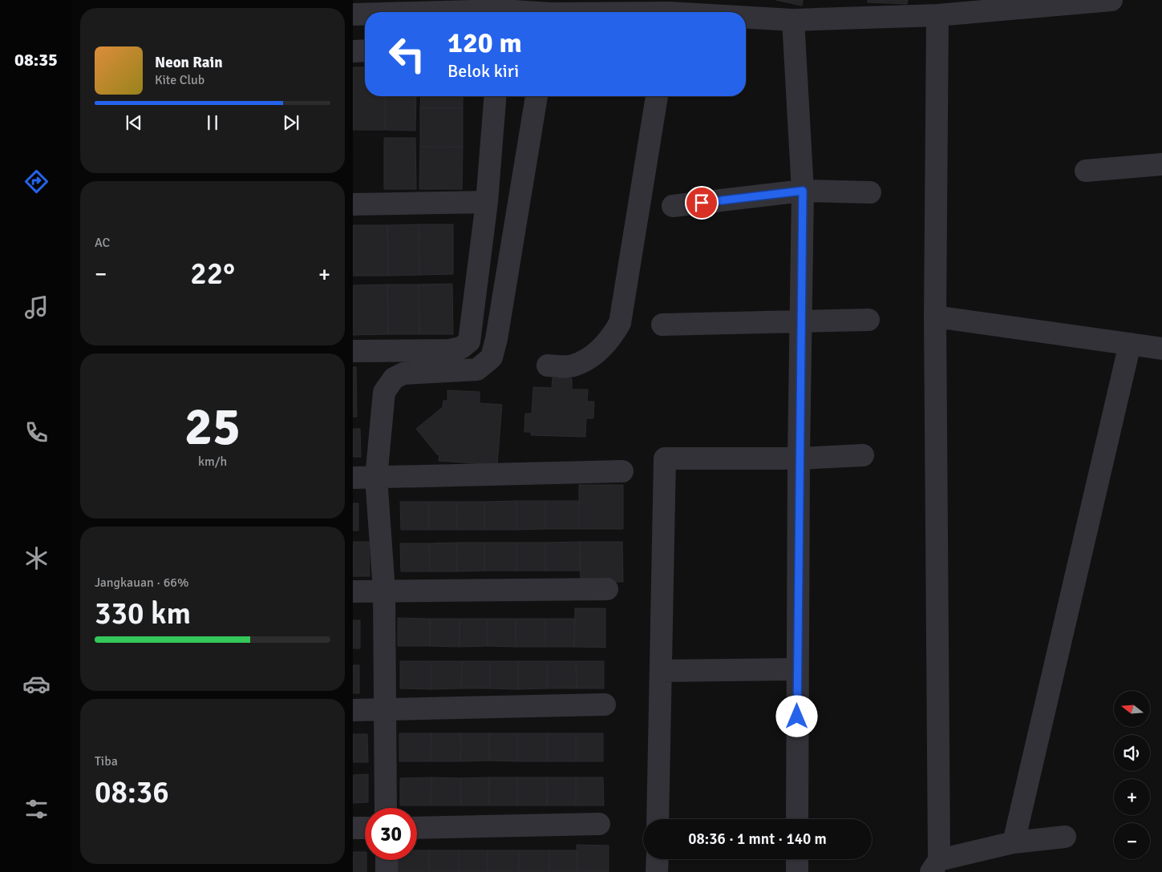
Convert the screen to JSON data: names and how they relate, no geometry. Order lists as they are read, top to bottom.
{
  "north": "left",
  "page": {
    "tabs": "08:35",
    "turn": ["120 m", "Belok kiri"],
    "song": ["Neon Rain", "Kite Club"],
    "tile": [
      "AC",
      ["25", "km/h"],
      ["Jangkauan · 66%", "330 km"],
      ["Tiba", "08:36"]
    ],
    "heat": ["−", "22°", "+"],
    "map_buttons": ["+", "−"],
    "limit": "30",
    "trip": "08:36 · 1 mnt · 140 m"
  }
}
